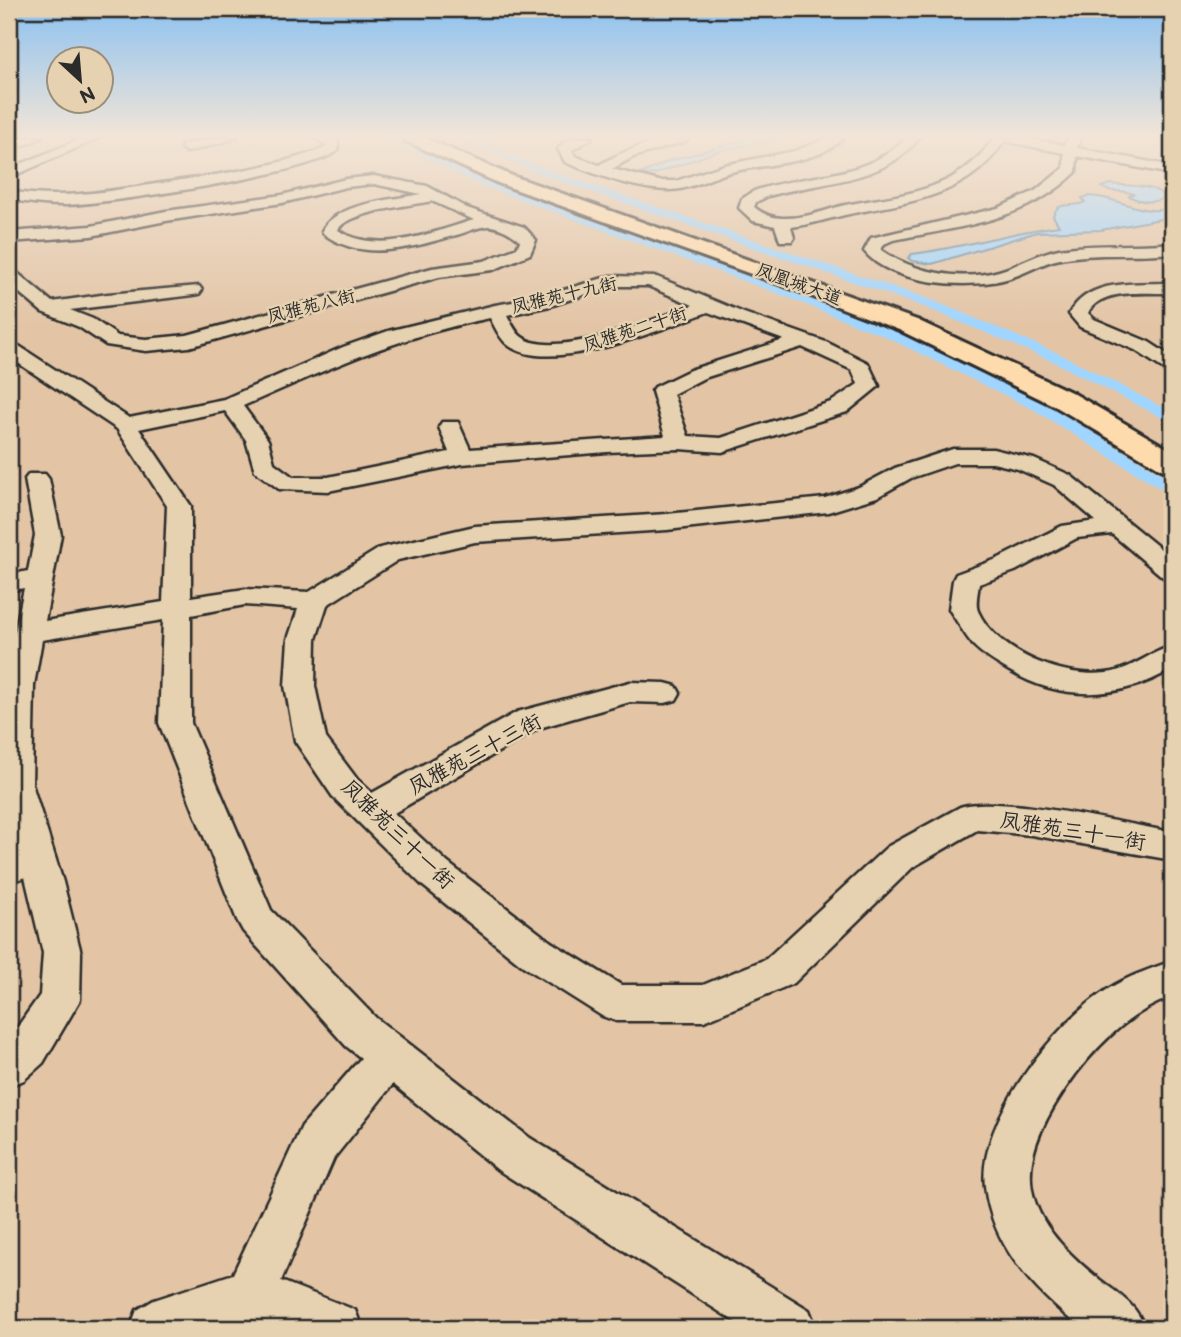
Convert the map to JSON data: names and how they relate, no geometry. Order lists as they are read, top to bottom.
{
  "streets": {
    "main road": ["凤凰城大道"],
    "street": [
      "凤雅苑十九街",
      "凤雅苑八街",
      "凤雅苑二十街",
      "凤雅苑三十三街",
      "凤雅苑三十一街"
    ]
  },
  "crossings": [
    ["凤雅苑十九街", "凤雅苑二十街"],
    ["凤雅苑三十三街", "凤雅苑三十一街"]
  ],
  "north": "bottom right"
}
